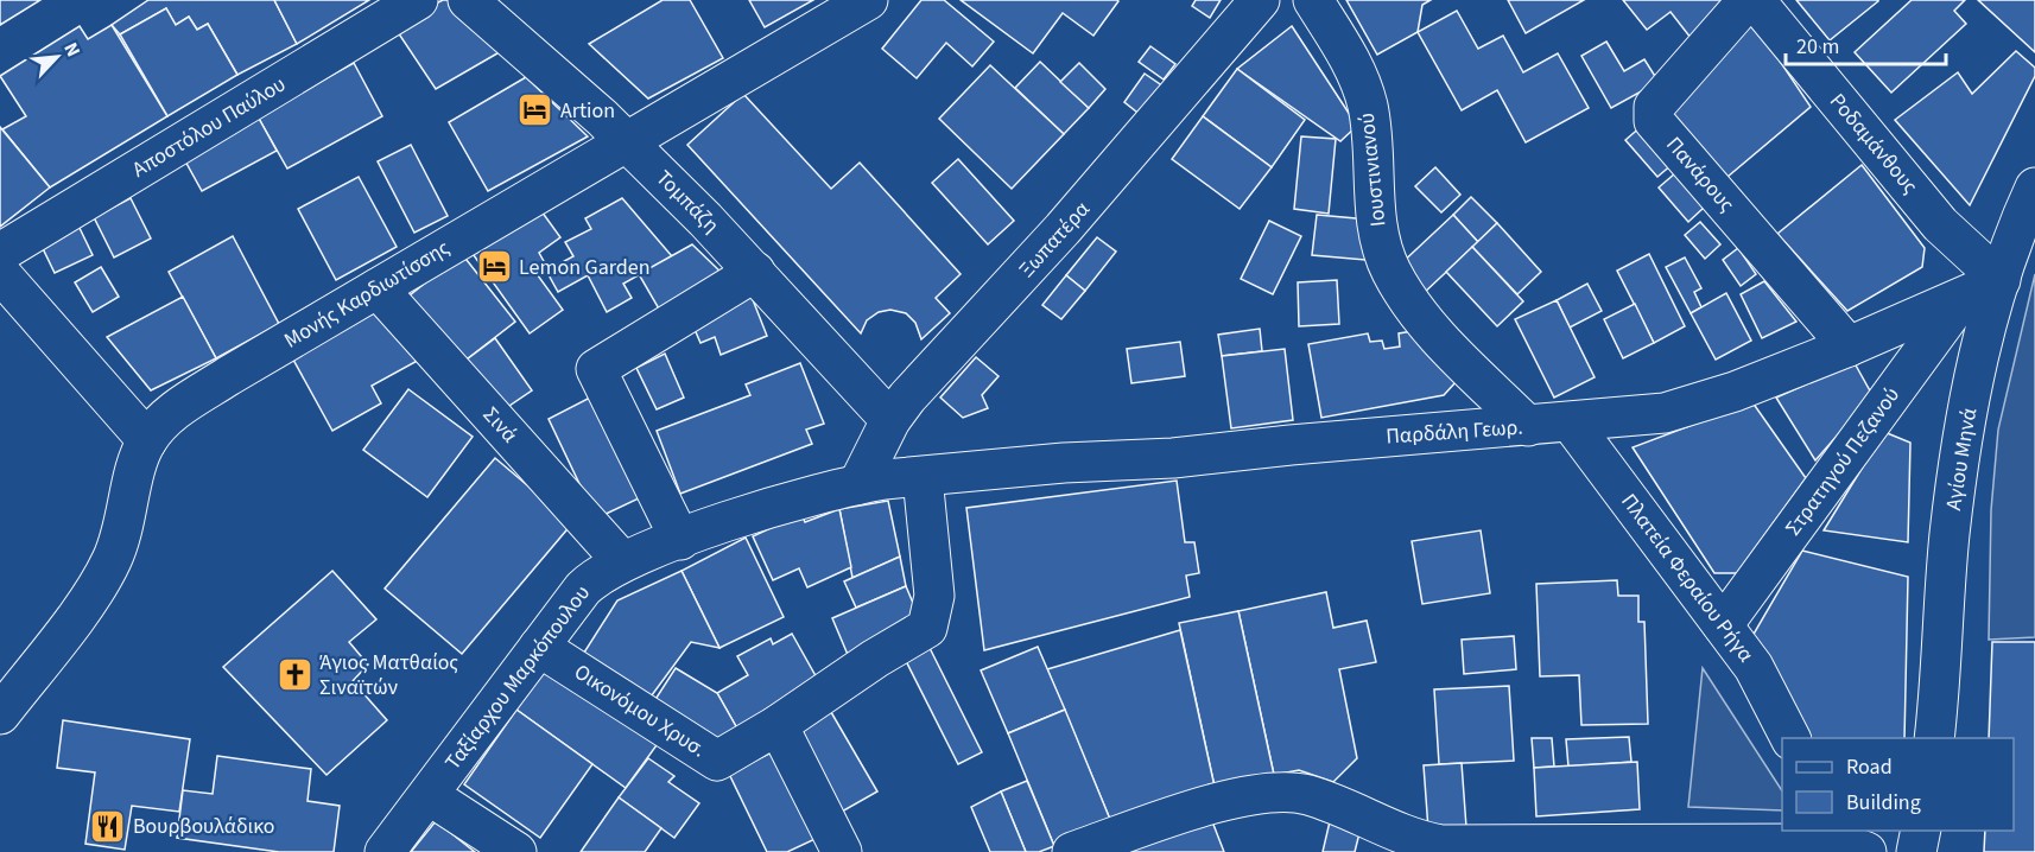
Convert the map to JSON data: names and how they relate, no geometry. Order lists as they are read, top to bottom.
{
  "streets": {
    "street": [
      "Αποστόλου Παύλου",
      "Ροδαμάνθους",
      "Ιουστινιανού",
      "Πανάρους",
      "Τομπάζη",
      "Ξωπατέρα",
      "Μονής Καρδιωτίσσης",
      "Σινά",
      "Παρδάλη Γεωρ.",
      "Αγίου Μηνά",
      "Στρατηγού Πεζανού",
      "Πλατεία Φεραίου Ρήγα",
      "Ταξίαρχου Μαρκόπουλου",
      "Οικονόμου Χρυσ."
    ]
  },
  "crossings": [
    ["Ροδαμάνθους", "Παρδάλη Γεωρ."],
    ["Ροδαμάνθους", "Αγίου Μηνά"],
    ["Ιουστινιανού", "Παρδάλη Γεωρ."],
    ["Πανάρους", "Παρδάλη Γεωρ."],
    ["Τομπάζη", "Ξωπατέρα"],
    ["Τομπάζη", "Μονής Καρδιωτίσσης"],
    ["Ξωπατέρα", "Παρδάλη Γεωρ."],
    ["Ξωπατέρα", "Ταξίαρχου Μαρκόπουλου"],
    ["Μονής Καρδιωτίσσης", "Σινά"],
    ["Σινά", "Ταξίαρχου Μαρκόπουλου"],
    ["Παρδάλη Γεωρ.", "Αγίου Μηνά"],
    ["Παρδάλη Γεωρ.", "Στρατηγού Πεζανού"],
    ["Παρδάλη Γεωρ.", "Πλατεία Φεραίου Ρήγα"],
    ["Παρδάλη Γεωρ.", "Ταξίαρχου Μαρκόπουλου"],
    ["Παρδάλη Γεωρ.", "Οικονόμου Χρυσ."],
    ["Στρατηγού Πεζανού", "Πλατεία Φεραίου Ρήγα"],
    ["Ταξίαρχου Μαρκόπουλου", "Οικονόμου Χρυσ."]
  ],
  "places": {
    "hotel": ["Artion", "Lemon Garden"],
    "church": ["Άγιος Ματθαίος Σιναϊτών"],
    "restaurant": ["Βουρβουλάδικο"]
  },
  "legend": ["Road", "Building"],
  "scale_bar": "20 m",
  "north": "top right"
}
